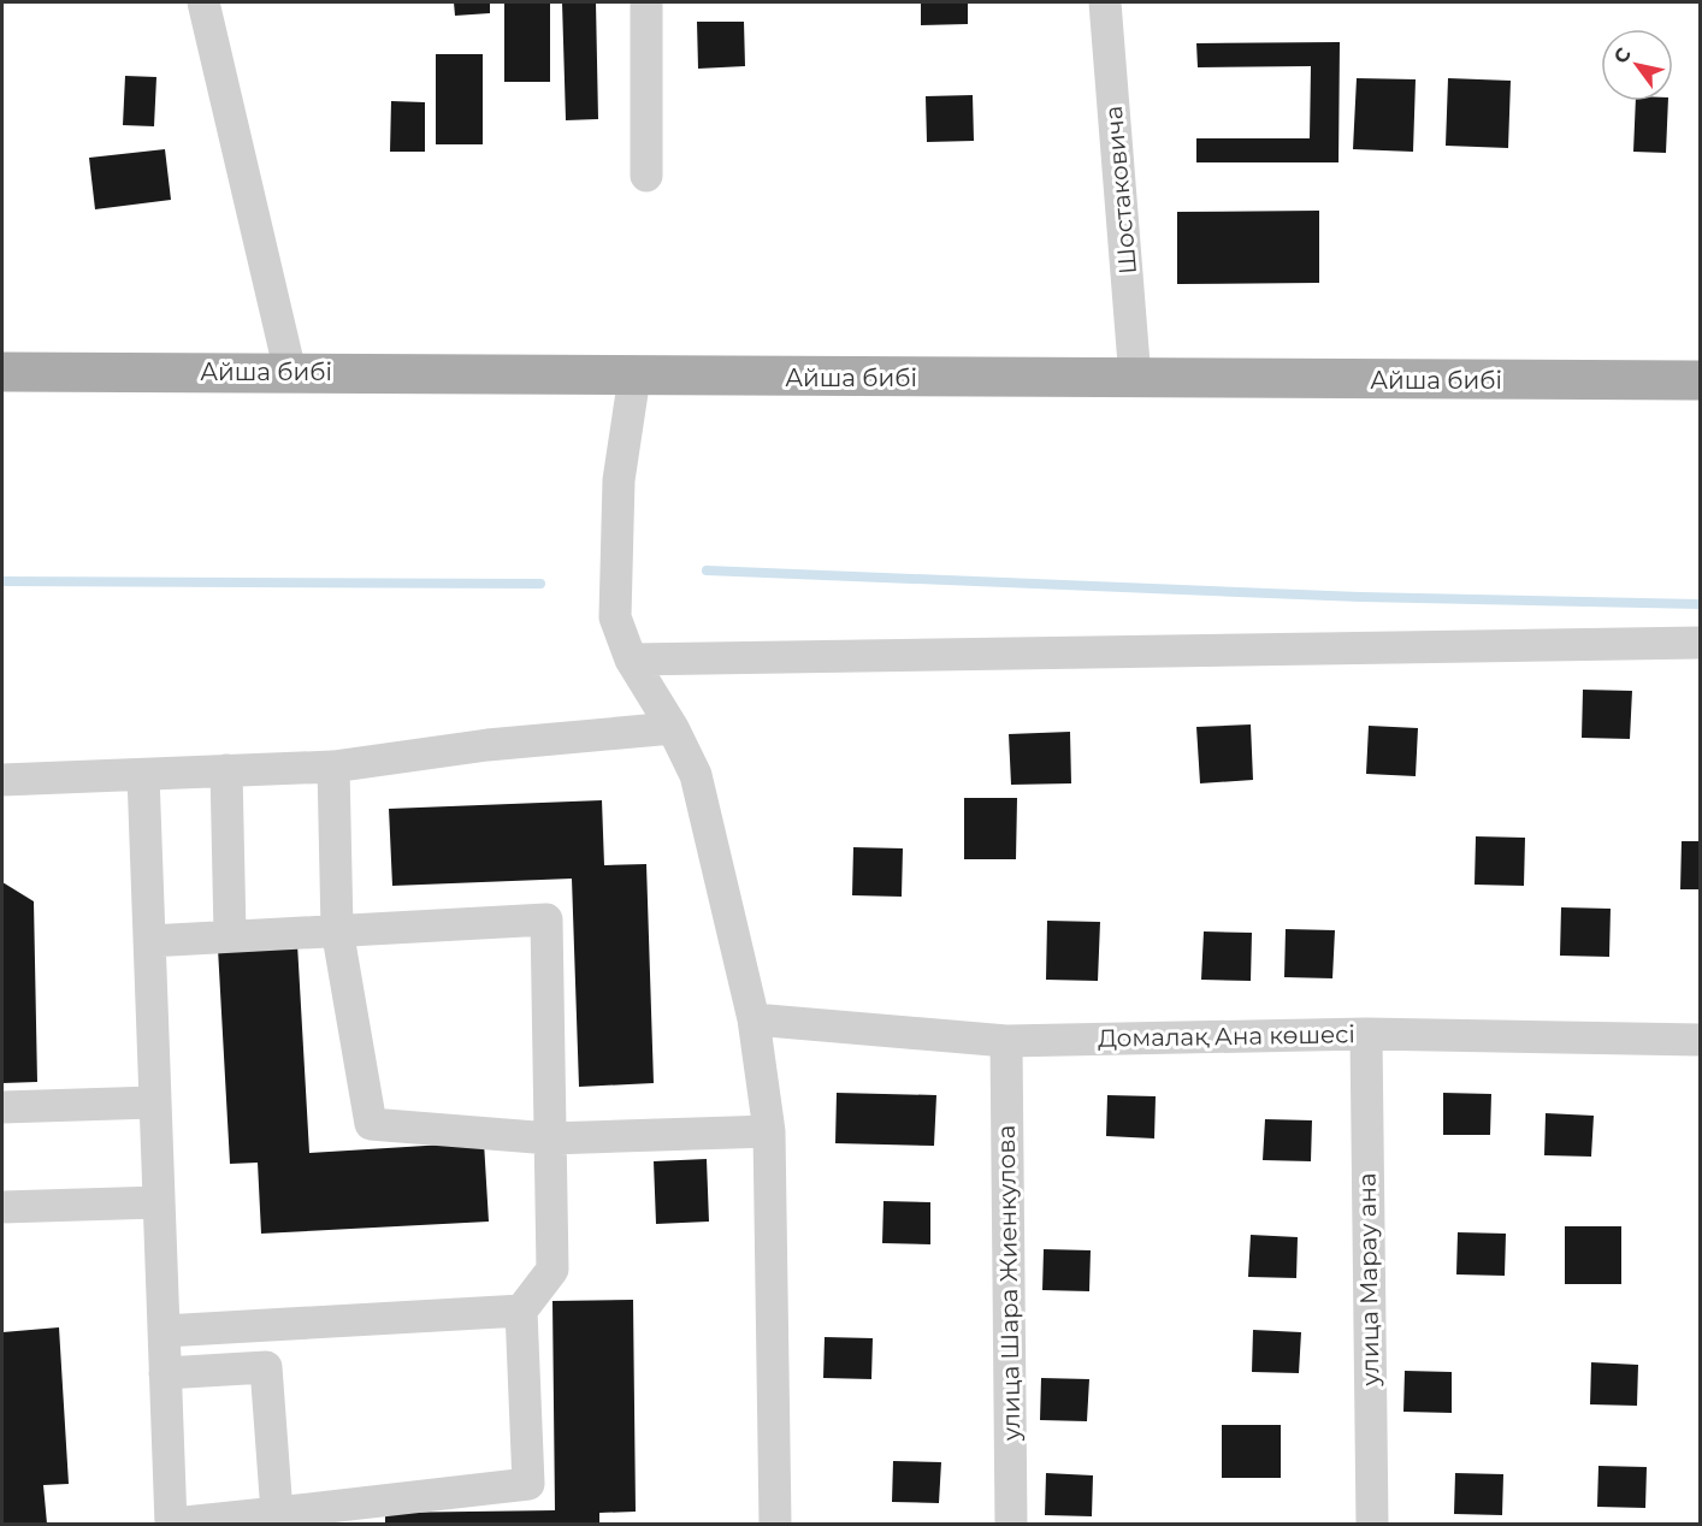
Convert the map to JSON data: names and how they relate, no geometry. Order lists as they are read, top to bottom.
{
  "streets": {
    "main road": ["Айша бибі"],
    "street": [
      "Шостаковича",
      "Домалақ Ана көшесі",
      "улица Марау ана",
      "улица Шара Жиенкулова"
    ]
  },
  "crossings": [
    ["Шостаковича", "Айша бибі"],
    ["Домалақ Ана көшесі", "улица Марау ана"],
    ["Домалақ Ана көшесі", "улица Шара Жиенкулова"]
  ],
  "north": "top left"
}
